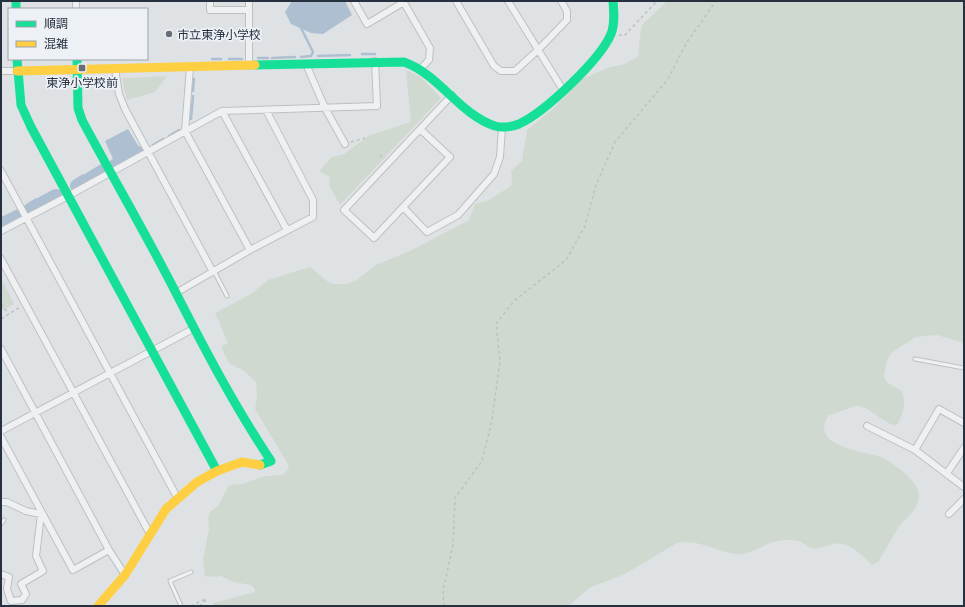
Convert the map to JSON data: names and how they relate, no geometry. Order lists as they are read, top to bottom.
{
  "places": {
    "other": ["市立東浄小学校"],
    "transit": ["東浄小学校前"]
  },
  "legend": ["順調", "混雑"]
}
